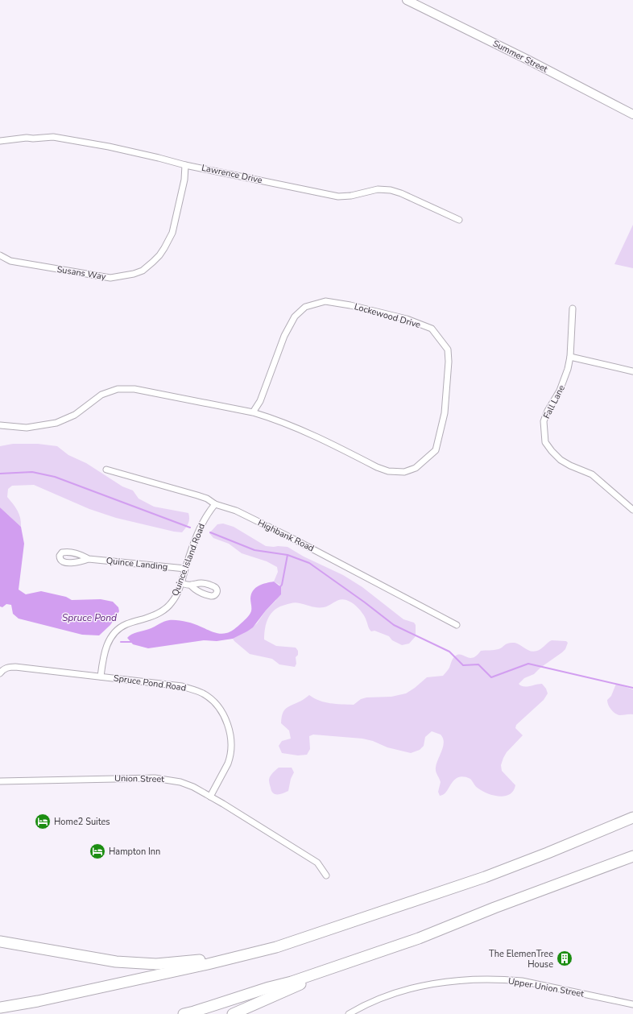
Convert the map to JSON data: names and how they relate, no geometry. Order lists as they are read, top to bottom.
{
  "streets": {
    "main road": ["Summer Street"],
    "street": [
      "Lawrence Drive",
      "Susans Way",
      "Lockewood Drive",
      "Fall Lane",
      "Highbank Road",
      "Quince Island Road",
      "Quince Landing",
      "Spruce Pond Road",
      "Union Street",
      "Upper Union Street"
    ]
  },
  "crossings": [
    ["Lawrence Drive", "Susans Way"],
    ["Highbank Road", "Quince Island Road"],
    ["Quince Island Road", "Quince Landing"],
    ["Quince Island Road", "Spruce Pond Road"],
    ["Spruce Pond Road", "Union Street"]
  ],
  "water": ["Spruce Pond"],
  "places": {
    "hotel": ["Home2 Suites", "Hampton Inn"],
    "building": ["The ElemenTree House"]
  }
}
